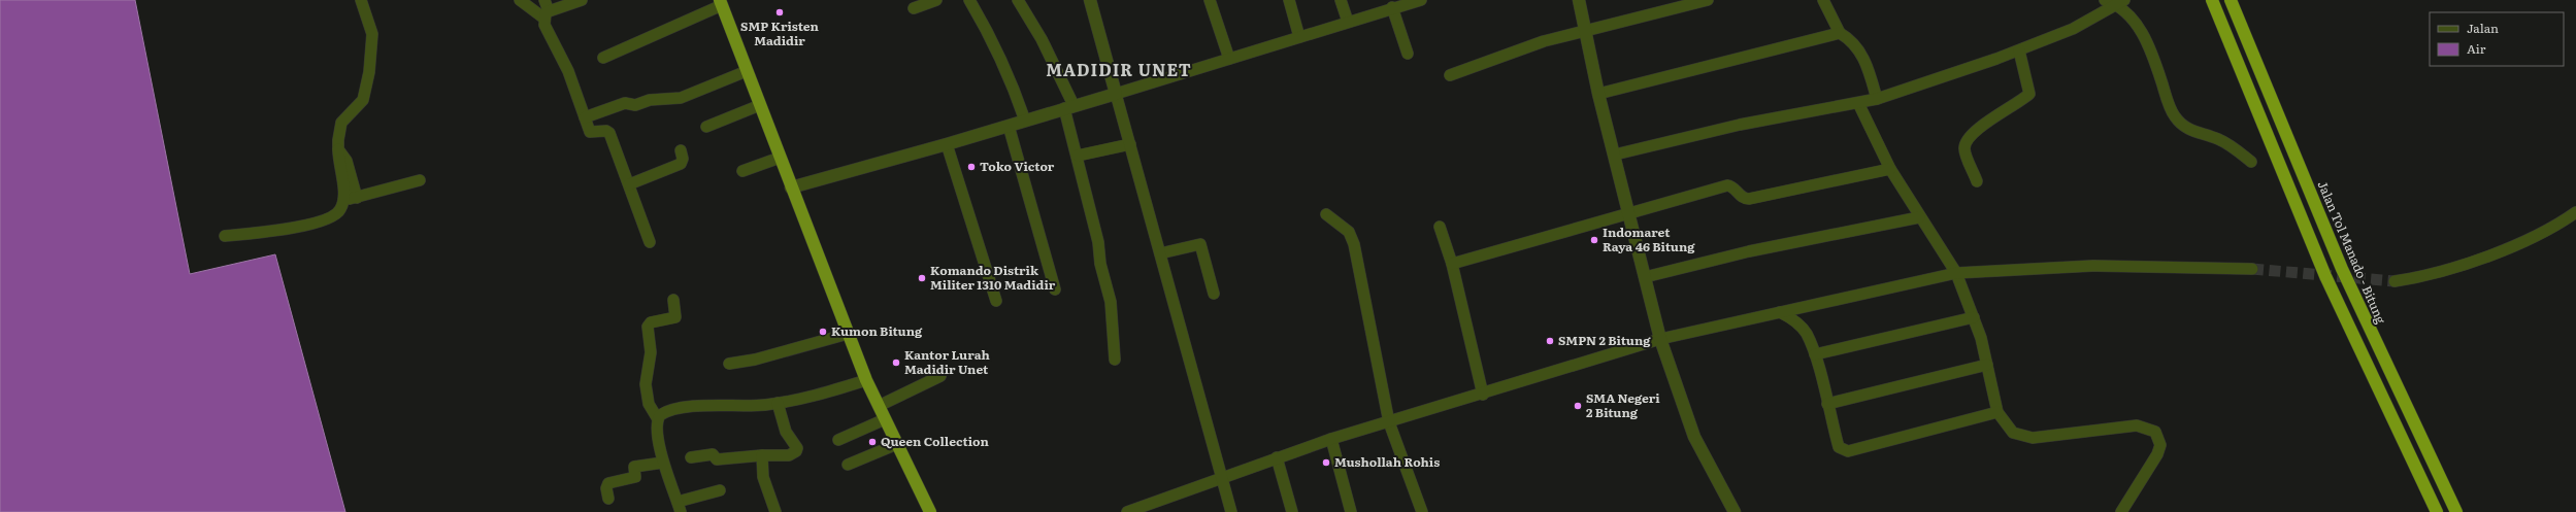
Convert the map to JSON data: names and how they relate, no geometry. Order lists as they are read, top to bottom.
{
  "streets": {
    "highway": ["Jalan Tol Manado - Bitung"]
  },
  "districts": ["MADIDIR UNET"],
  "places": [
    "SMP Kristen Madidir",
    "Toko Victor",
    "Indomaret Raya 46 Bitung",
    "Komando Distrik Militer 1310 Madidir",
    "Kumon Bitung",
    "SMPN 2 Bitung",
    "Kantor Lurah Madidir Unet",
    "SMA Negeri 2 Bitung",
    "Queen Collection",
    "Mushollah Rohis"
  ],
  "legend": ["Jalan", "Air"]
}
